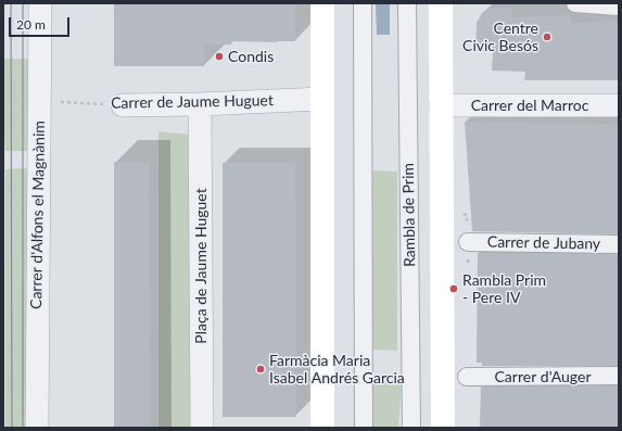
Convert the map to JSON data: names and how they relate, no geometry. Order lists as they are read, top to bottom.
{
  "streets": {
    "main road": ["Rambla de Prim"],
    "street": [
      "Carrer de Jaume Huguet",
      "Carrer del Marroc",
      "Carrer d'Alfons el Magnànim",
      "Carrer de Jubany",
      "Plaça de Jaume Huguet",
      "Carrer d'Auger"
    ]
  },
  "crossings": [
    ["Carrer de Jaume Huguet", "Plaça de Jaume Huguet"],
    ["Carrer del Marroc", "Rambla de Prim"]
  ],
  "places": [
    "Centre Civic Besós",
    "Condis",
    "Rambla Prim - Pere IV",
    "Farmàcia Maria Isabel Andrés Garcia"
  ],
  "scale_bar": "20 m"
}
